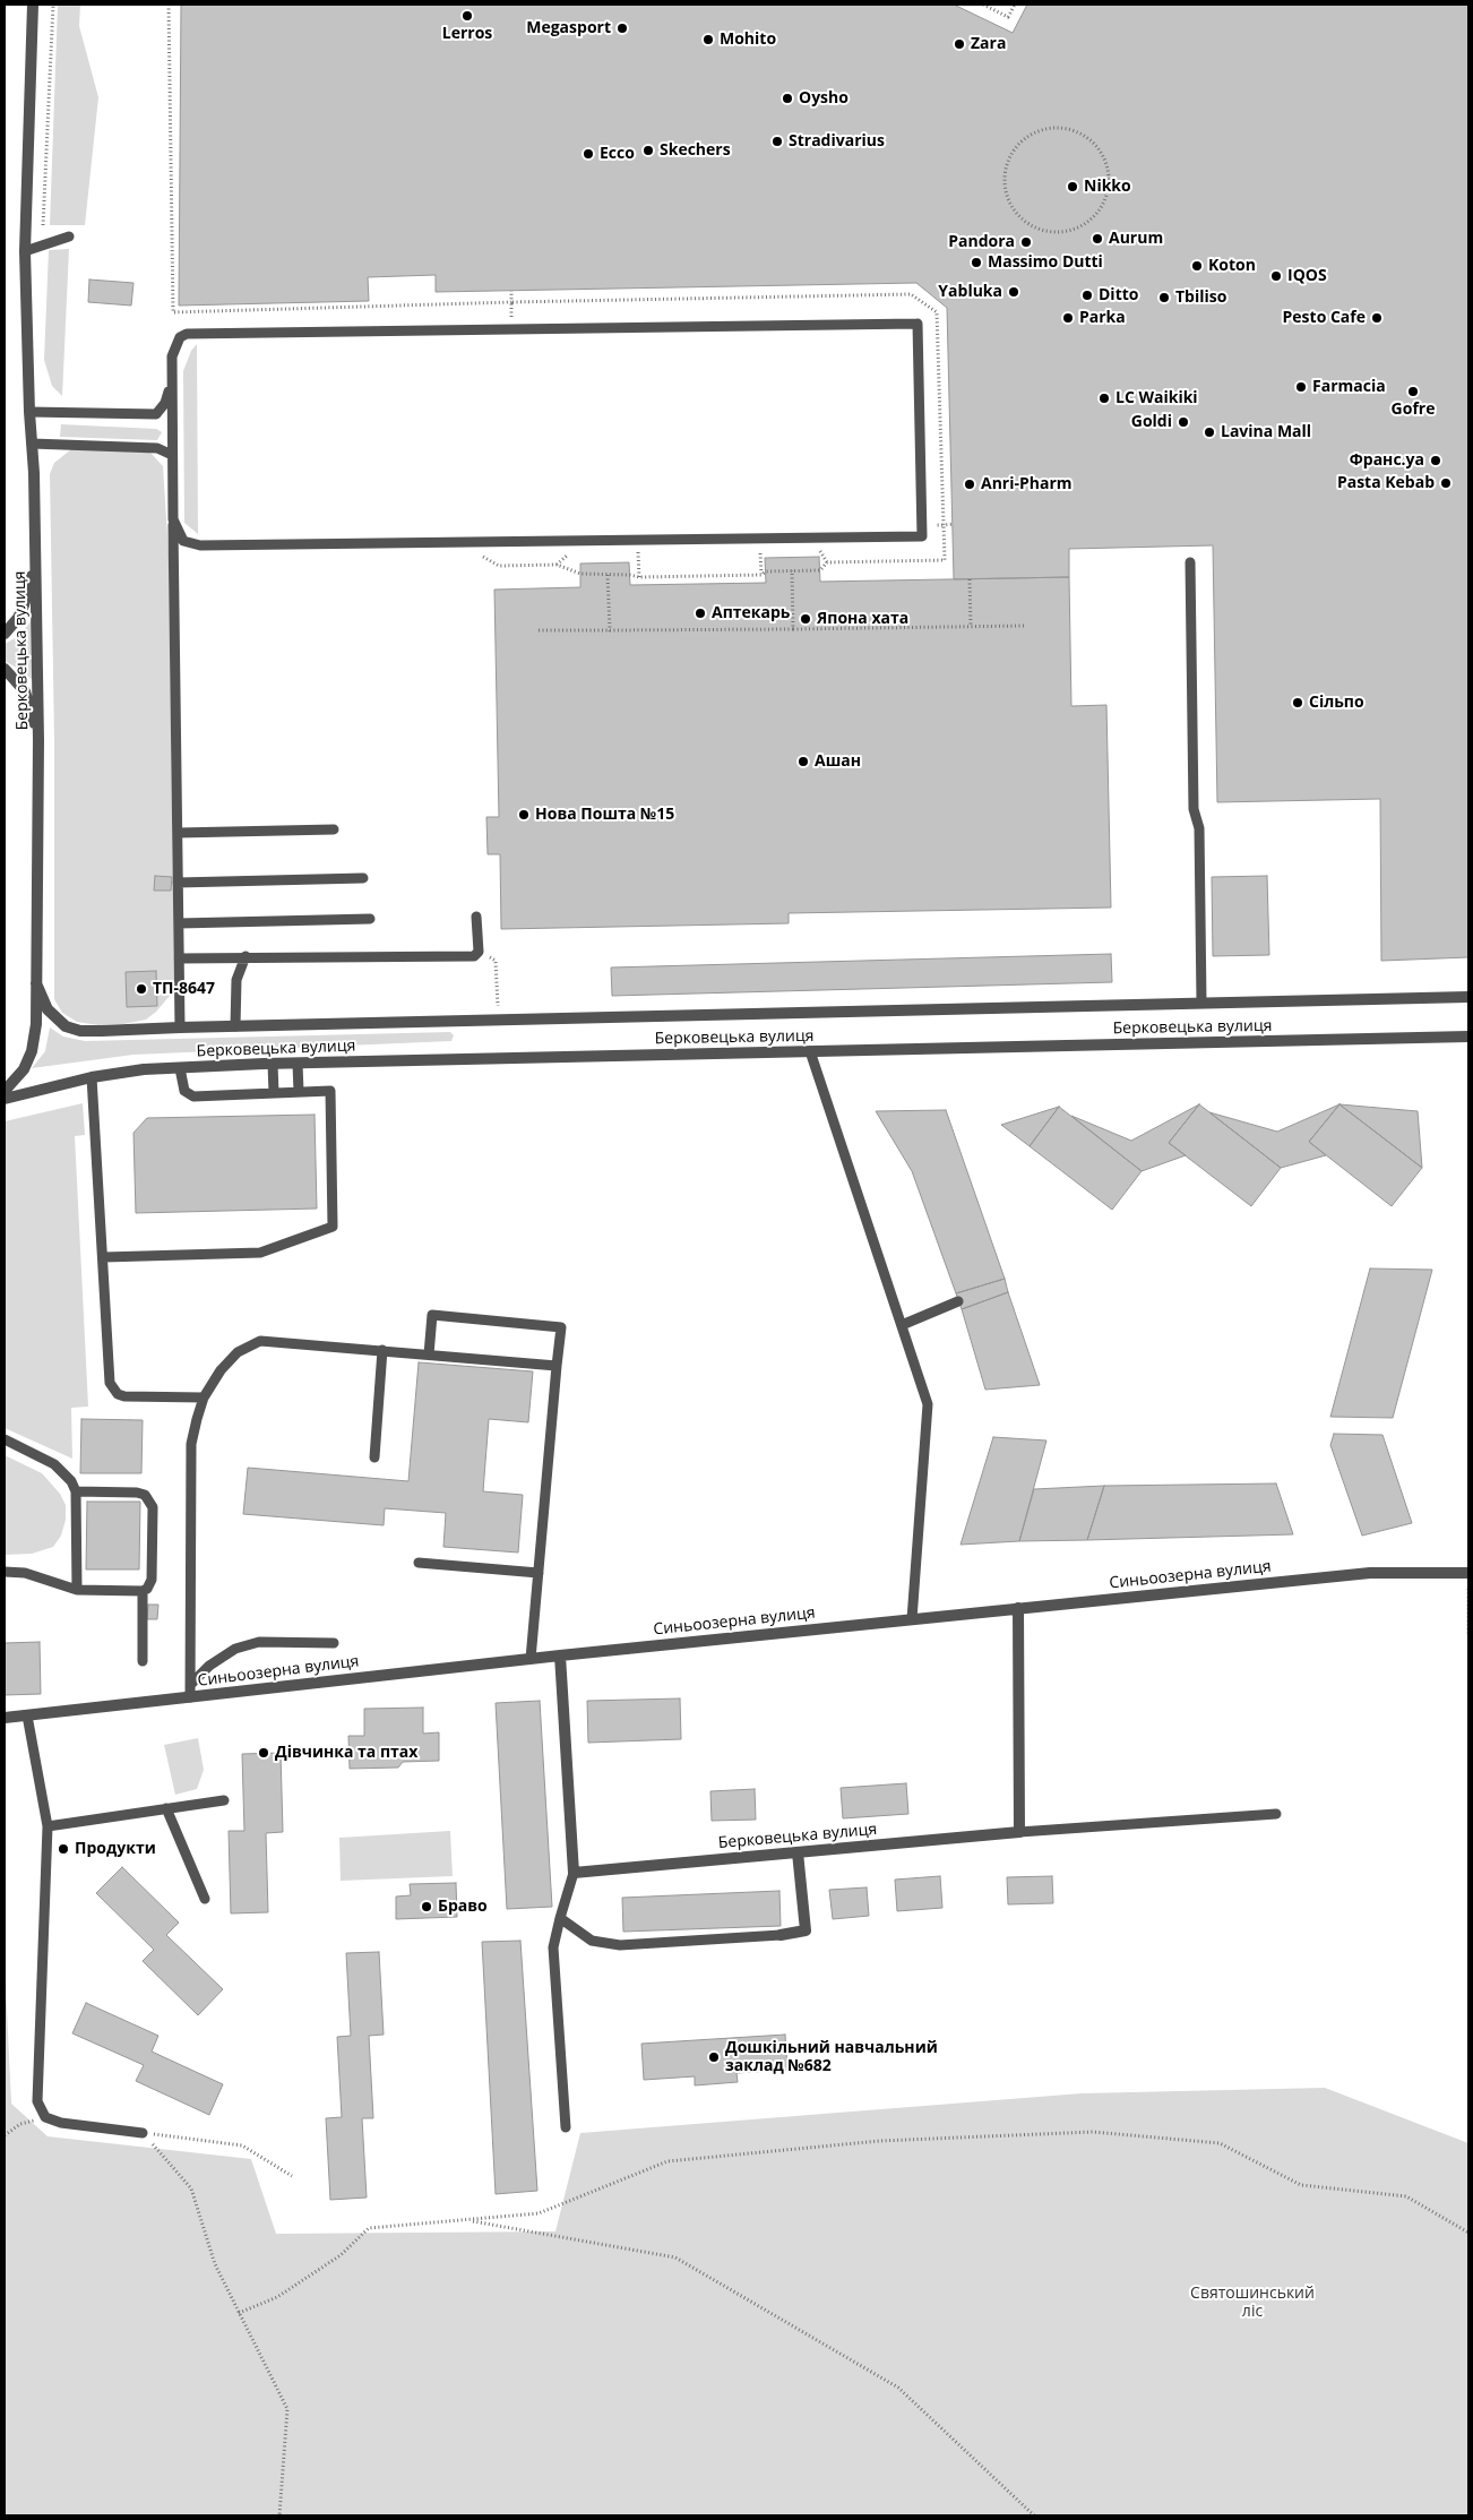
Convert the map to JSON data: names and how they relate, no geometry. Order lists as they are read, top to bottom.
{
  "streets": {
    "street": ["Берковецька вулиця", "Синьоозерна вулиця"]
  },
  "parks": ["Святошинський ліс"],
  "places": [
    "Lerros",
    "Megasport",
    "Mohito",
    "Zara",
    "Oysho",
    "Stradivarius",
    "Skechers",
    "Ecco",
    "Nikko",
    "Aurum",
    "Pandora",
    "Massimo Dutti",
    "Koton",
    "IQOS",
    "Yabluka",
    "Ditto",
    "Tbiliso",
    "Parka",
    "Pesto Cafe",
    "Farmacia",
    "Gofre",
    "LC Waikiki",
    "Goldi",
    "Lavina Mall",
    "Франс.уа",
    "Pasta Kebab",
    "Anri-Pharm",
    "Аптекарь",
    "Япона хата",
    "Сільпо",
    "Ашан",
    "Нова Пошта №15",
    "ТП-8647",
    "Дівчинка та птах",
    "Продукти",
    "Браво",
    "Дошкільний навчальний заклад №682"
  ]
}
